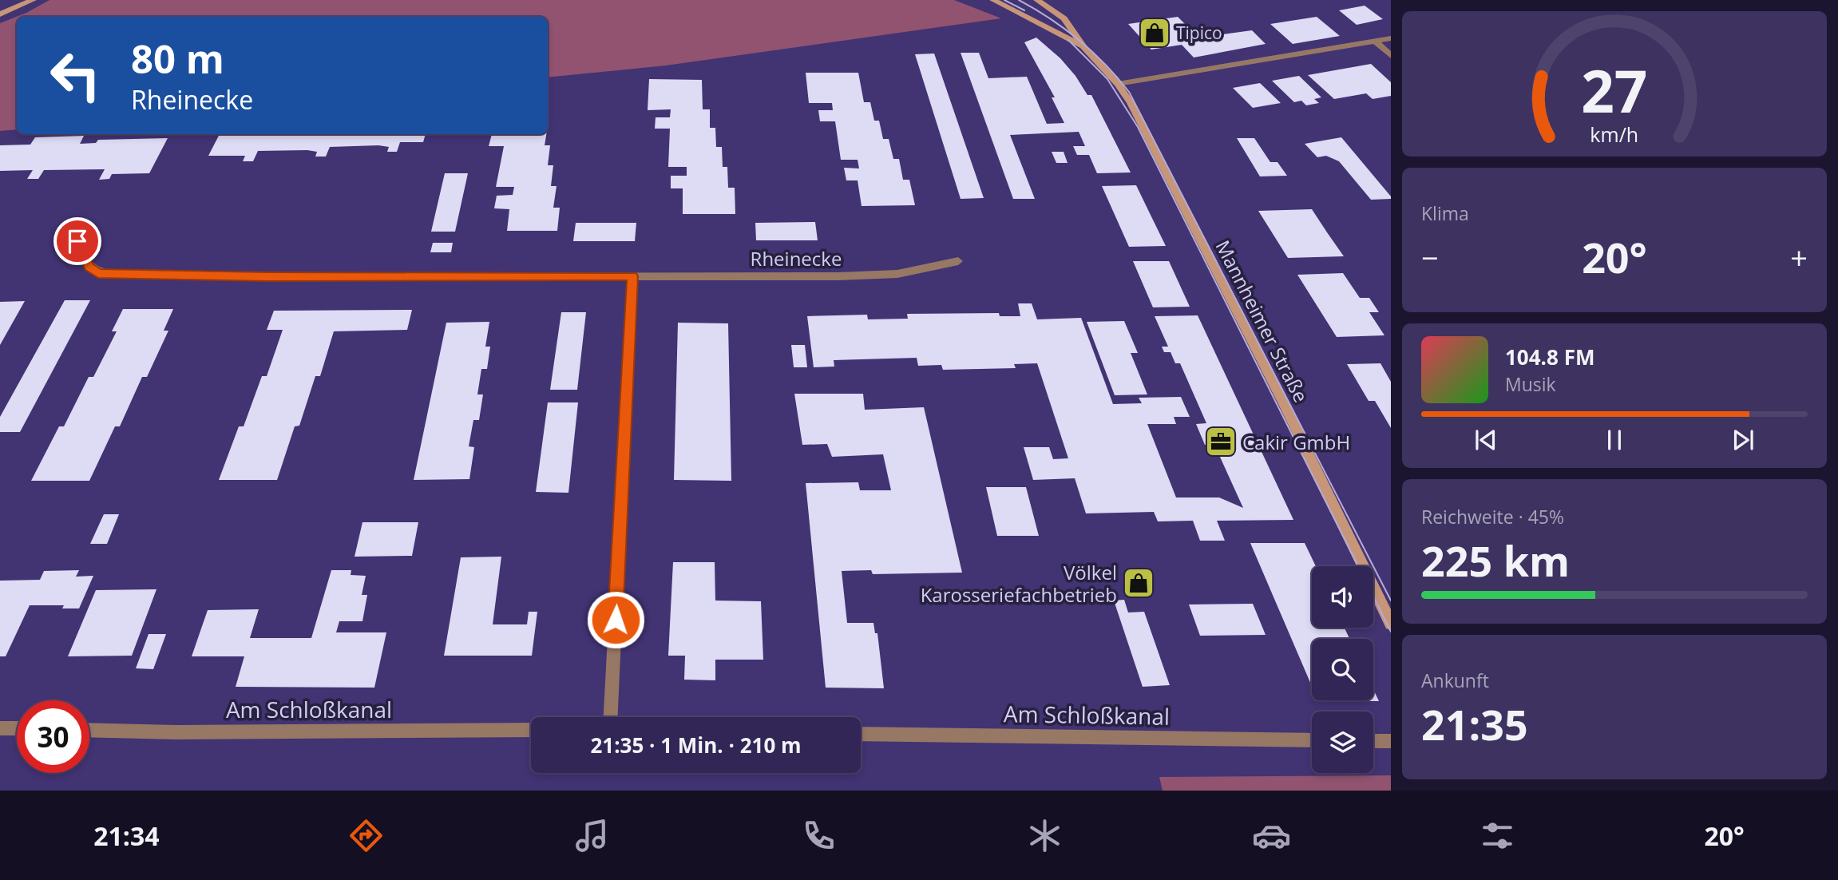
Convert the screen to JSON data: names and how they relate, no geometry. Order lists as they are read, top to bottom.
{
  "streets": {
    "street": ["Rheinecke", "Mannheimer Straße", "Am Schloßkanal"]
  },
  "places": {
    "shop": ["Tipico", "Völkel Karosseriefachbetrieb"],
    "office": ["Cakir GmbH"]
  },
  "page": {
    "turn": ["80 m", "Rheinecke"],
    "tile": [
      "Klima",
      ["Reichweite · 45%", "225 km"],
      ["Ankunft", "21:35"]
    ],
    "heat": ["−", "20°", "+"],
    "song": ["104.8 FM", "Musik"],
    "limit": "30",
    "trip": "21:35 · 1 Min. · 210 m",
    "tabs": ["21:34", "20°"],
    "gauge": ["27", "km/h"]
  }
}
